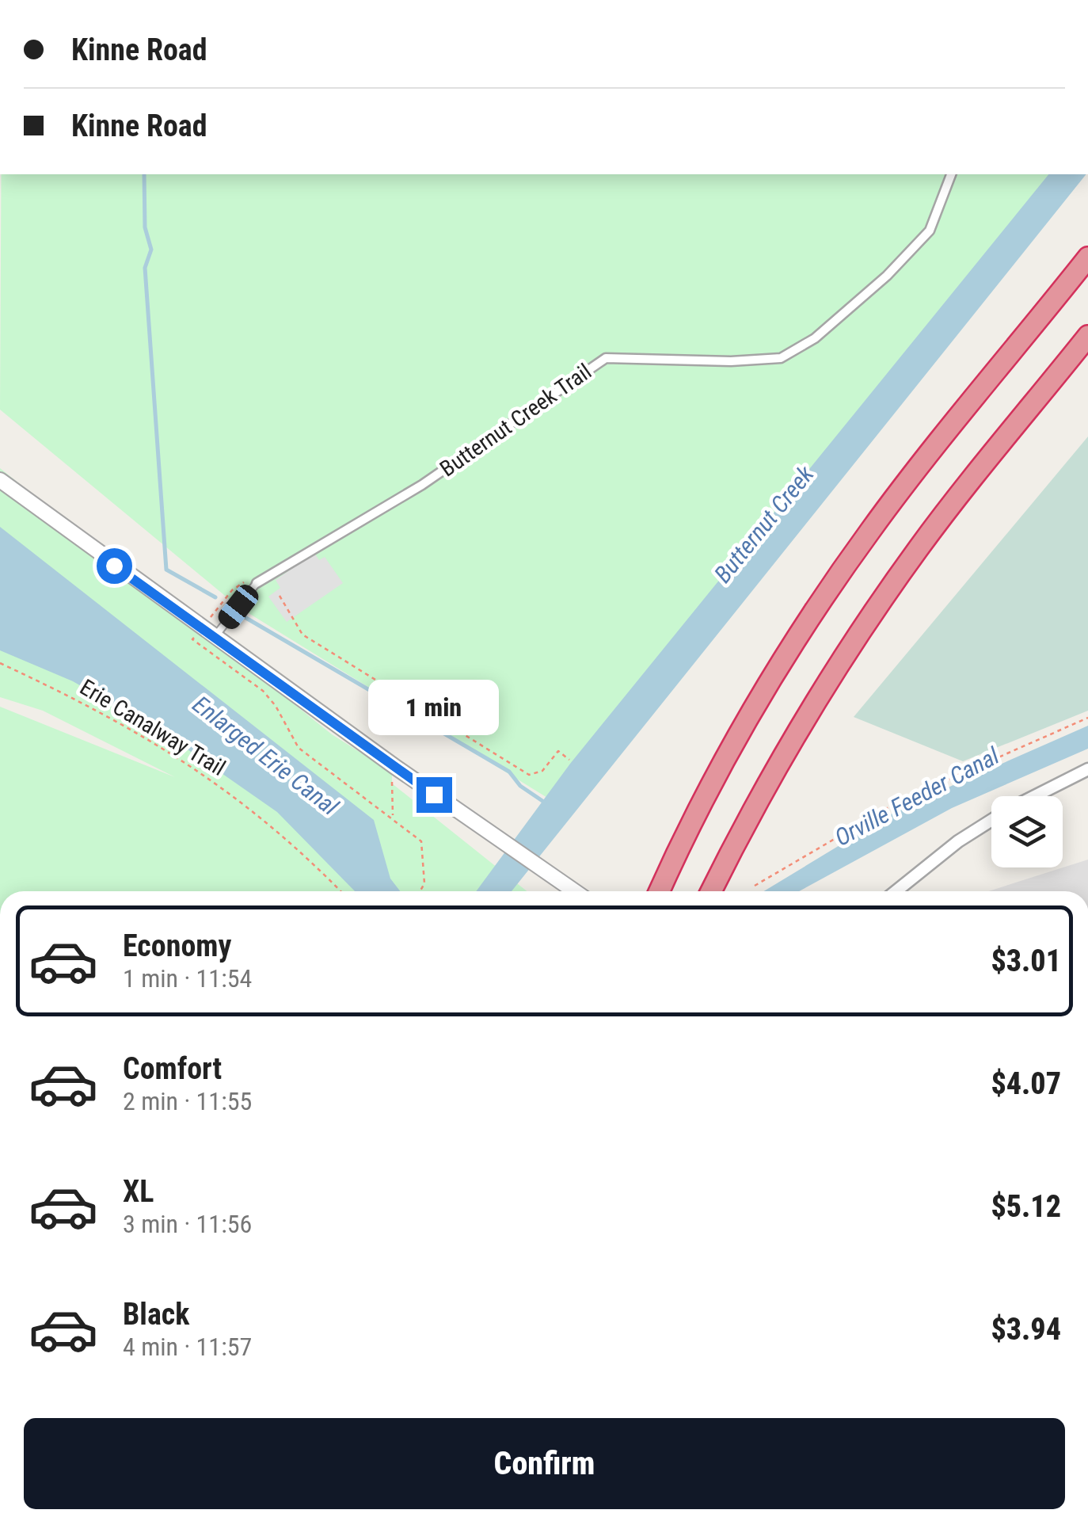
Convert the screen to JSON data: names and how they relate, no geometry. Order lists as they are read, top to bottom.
{
  "streets": {
    "street": ["Butternut Creek Trail"],
    "path": ["Erie Canalway Trail"]
  },
  "water": ["Butternut Creek", "Enlarged Erie Canal", "Orville Feeder Canal"],
  "page": {
    "banner": ["Kinne Road", "Kinne Road"],
    "bubble": "1 min",
    "list": [
      {
        "name": "Economy",
        "note": "1 min · 11:54",
        "value": "$3.01"
      },
      {
        "name": "Comfort",
        "note": "2 min · 11:55",
        "value": "$4.07"
      },
      {
        "name": "XL",
        "note": "3 min · 11:56",
        "value": "$5.12"
      },
      {
        "name": "Black",
        "note": "4 min · 11:57",
        "value": "$3.94"
      }
    ],
    "buttons": "Confirm"
  }
}
